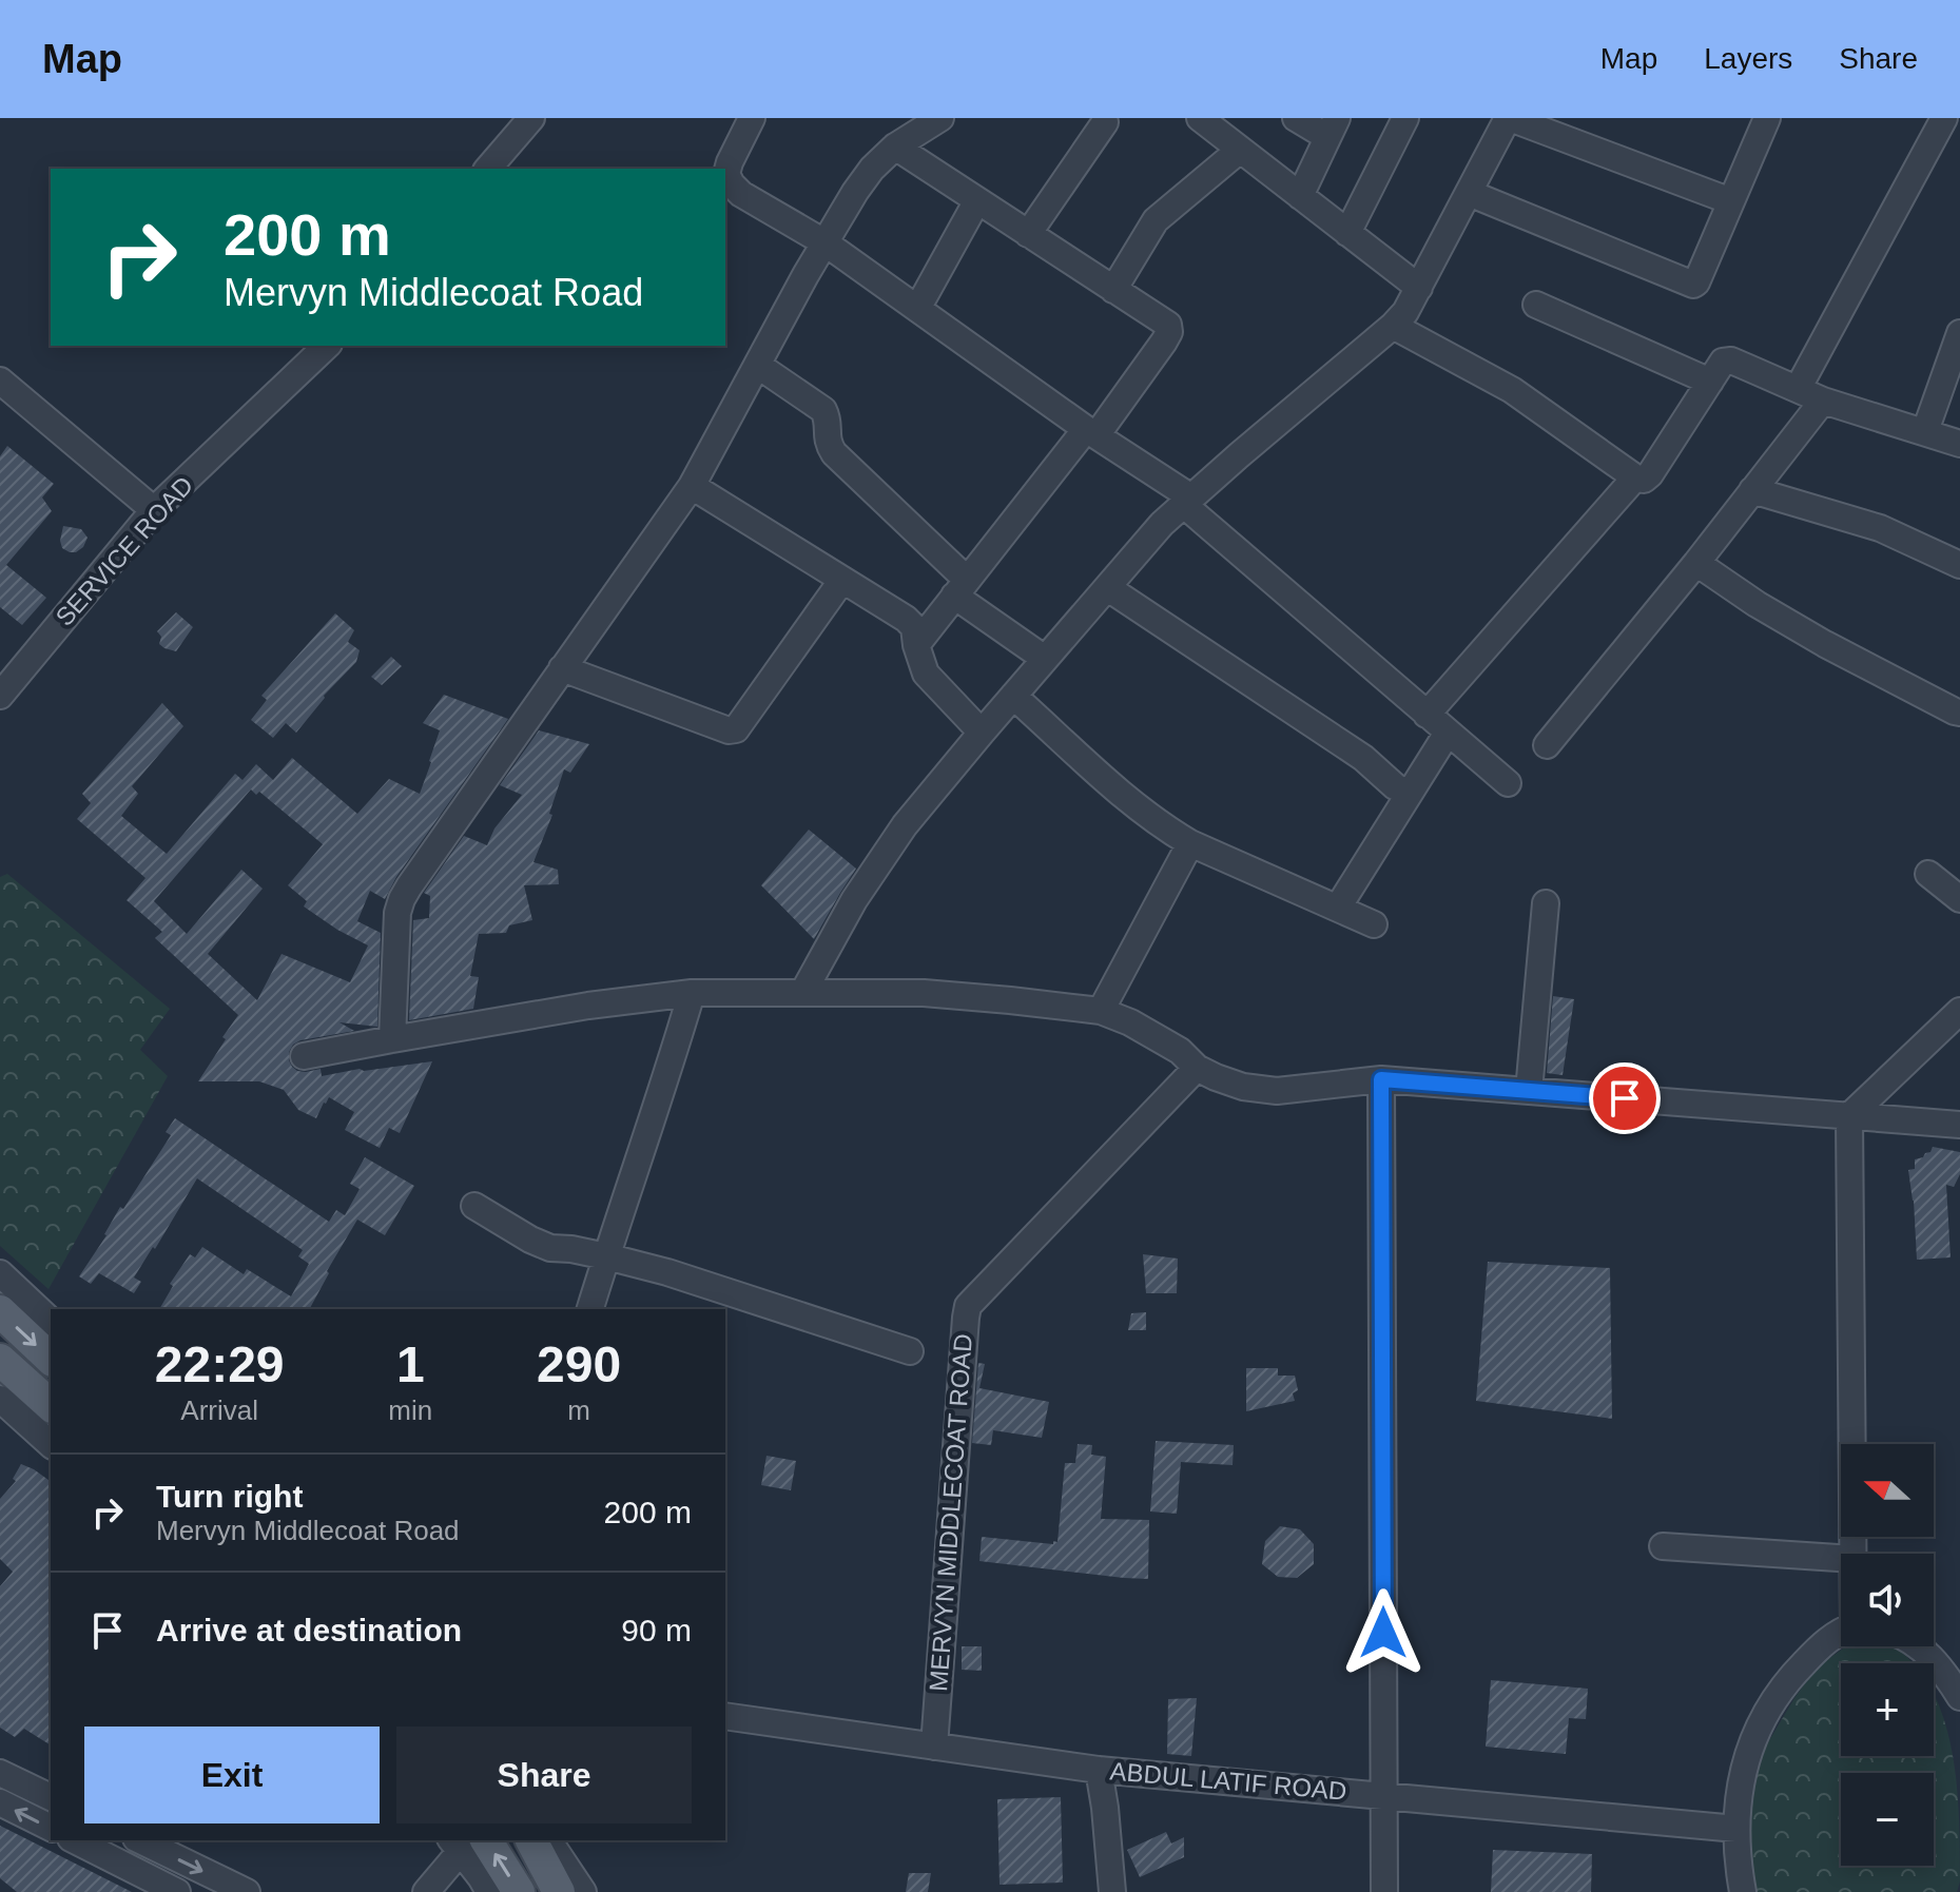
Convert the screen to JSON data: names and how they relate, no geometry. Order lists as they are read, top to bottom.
{
  "streets": {
    "street": ["SERVICE ROAD", "MERVYN MIDDLECOAT ROAD", "ABDUL LATIF ROAD"]
  },
  "crossings": [
    ["MERVYN MIDDLECOAT ROAD", "ABDUL LATIF ROAD"]
  ],
  "north": "left",
  "page": {
    "header": "Map",
    "nav": ["Map", "Layers", "Share"],
    "turn": ["200 m", "Mervyn Middlecoat Road"],
    "eta": [
      "22:29",
      "Arrival",
      "1",
      "min",
      "290",
      "m"
    ],
    "map_buttons": ["+", "−"],
    "list": [
      {
        "name": "Turn right",
        "note": "Mervyn Middlecoat Road",
        "value": "200 m"
      },
      {
        "name": "Arrive at destination",
        "value": "90 m"
      }
    ],
    "buttons": ["Exit", "Share"]
  }
}
